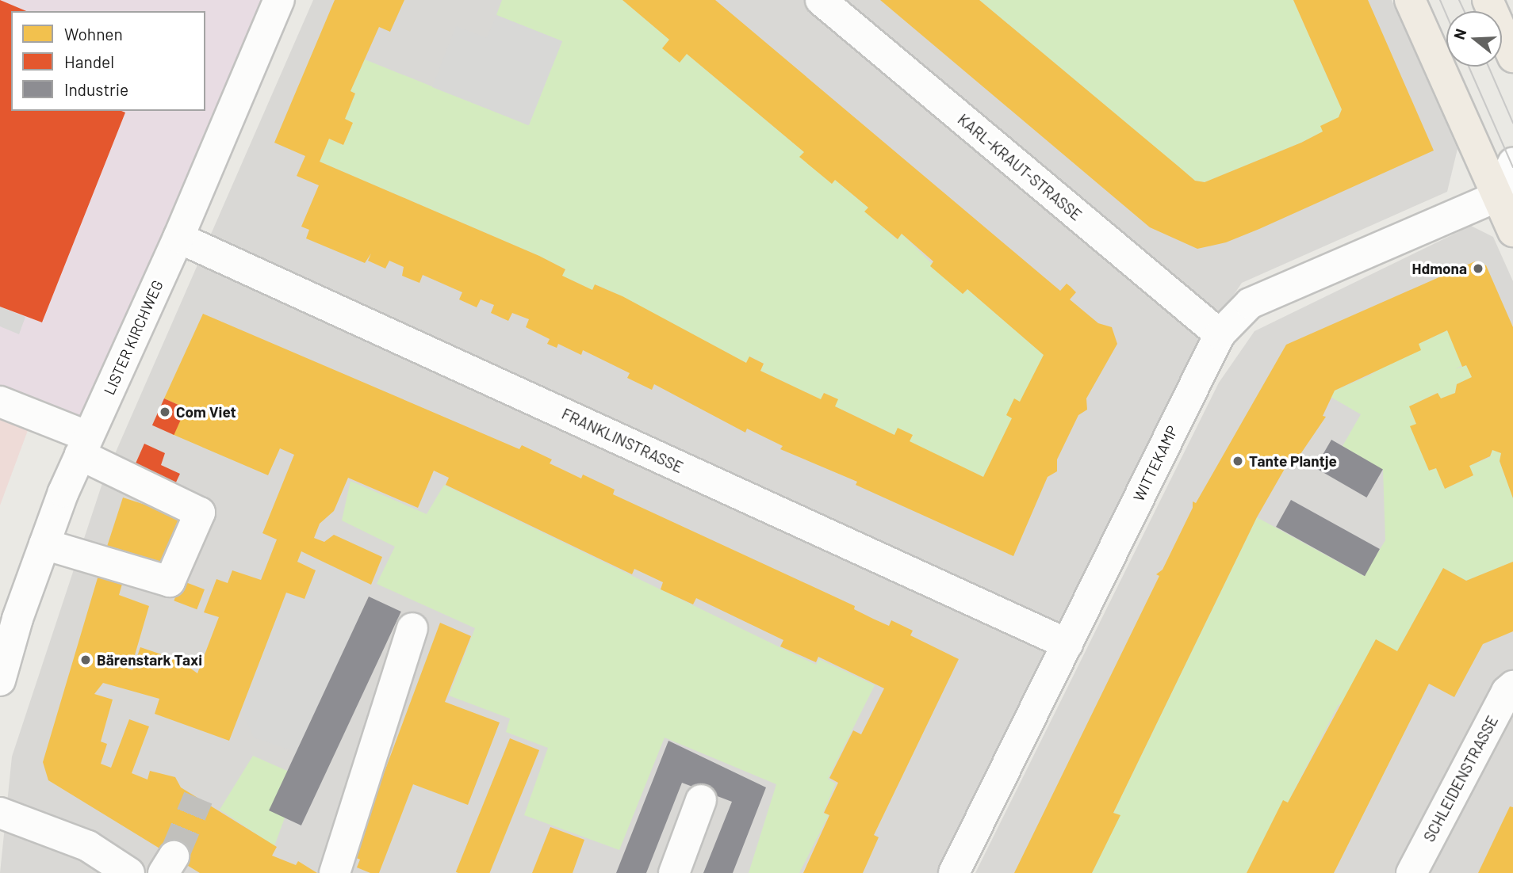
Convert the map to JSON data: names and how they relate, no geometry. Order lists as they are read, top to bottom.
{
  "streets": {
    "street": [
      "KARL-KRAUT-STRASSE",
      "LISTER KIRCHWEG",
      "FRANKLINSTRASSE",
      "WITTEKAMP",
      "SCHLEIDENSTRASSE"
    ]
  },
  "crossings": [
    ["KARL-KRAUT-STRASSE", "WITTEKAMP"],
    ["LISTER KIRCHWEG", "FRANKLINSTRASSE"],
    ["FRANKLINSTRASSE", "WITTEKAMP"]
  ],
  "places": [
    "Hdmona",
    "Com Viet",
    "Tante Plantje",
    "Bärenstark Taxi"
  ],
  "legend": ["Wohnen", "Handel", "Industrie"],
  "north": "left"
}
